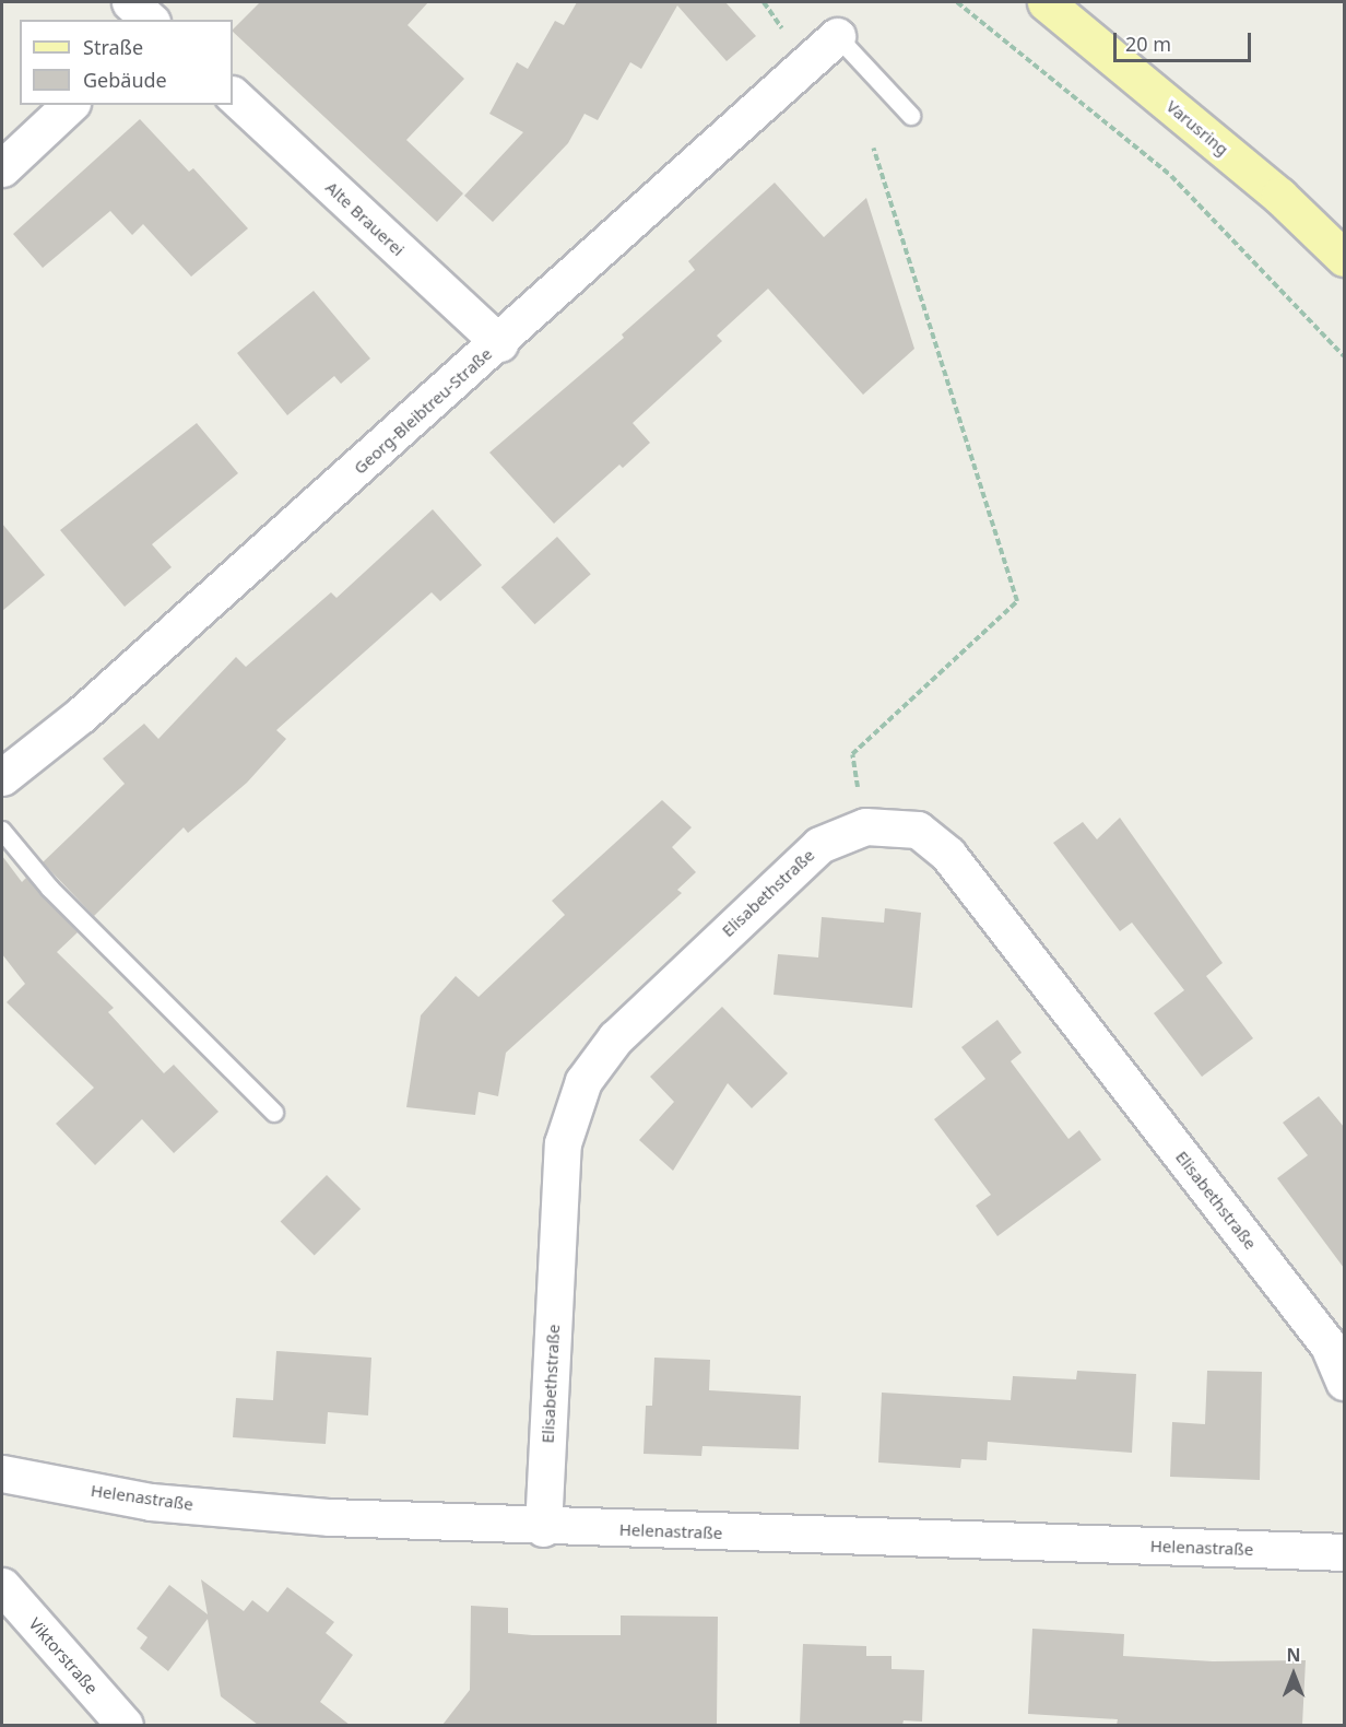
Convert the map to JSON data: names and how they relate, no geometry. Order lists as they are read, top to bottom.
{
  "streets": {
    "main road": ["Varusring"],
    "street": [
      "Alte Brauerei",
      "Georg-Bleibtreu-Straße",
      "Elisabethstraße",
      "Helenastraße",
      "Viktorstraße"
    ]
  },
  "crossings": [
    ["Alte Brauerei", "Georg-Bleibtreu-Straße"],
    ["Elisabethstraße", "Helenastraße"]
  ],
  "legend": ["Straße", "Gebäude"],
  "scale_bar": "20 m",
  "north": "top"
}
